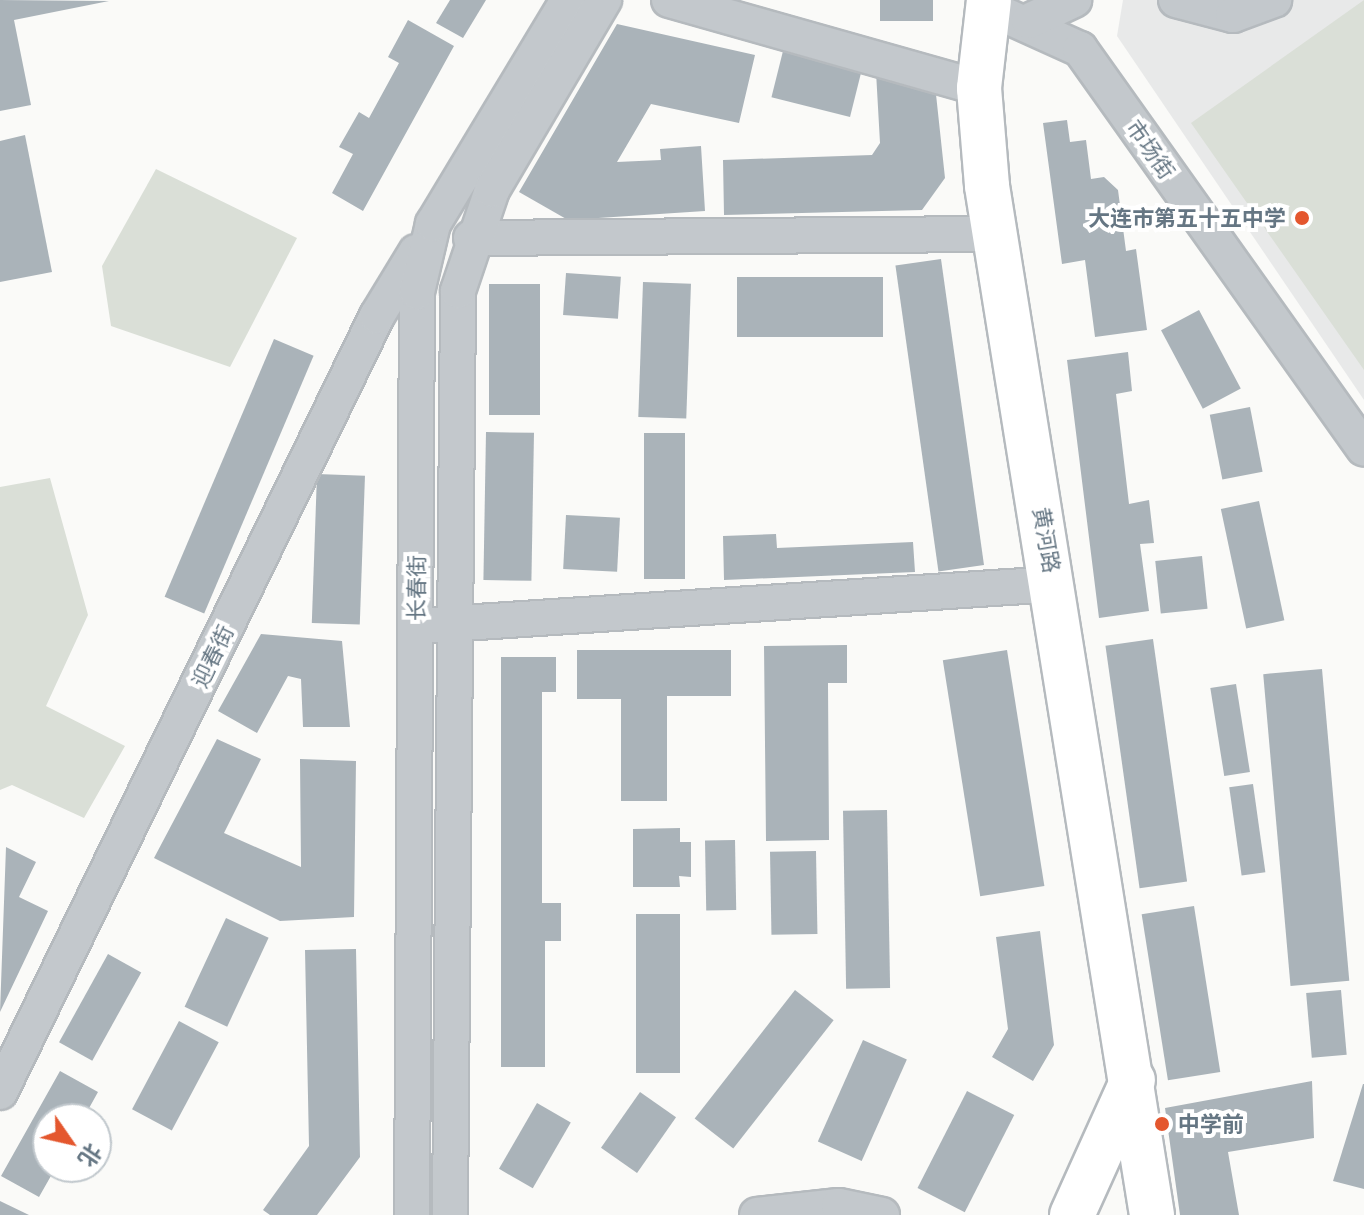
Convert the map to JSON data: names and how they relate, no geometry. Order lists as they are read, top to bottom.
{
  "streets": {
    "main road": ["黄河路"],
    "street": ["市场街", "长春街", "迎春街"]
  },
  "crossings": [
    ["市场街", "黄河路"],
    ["长春街", "迎春街"]
  ],
  "places": ["大连市第五十五中学", "中学前"],
  "north": "bottom right"
}
